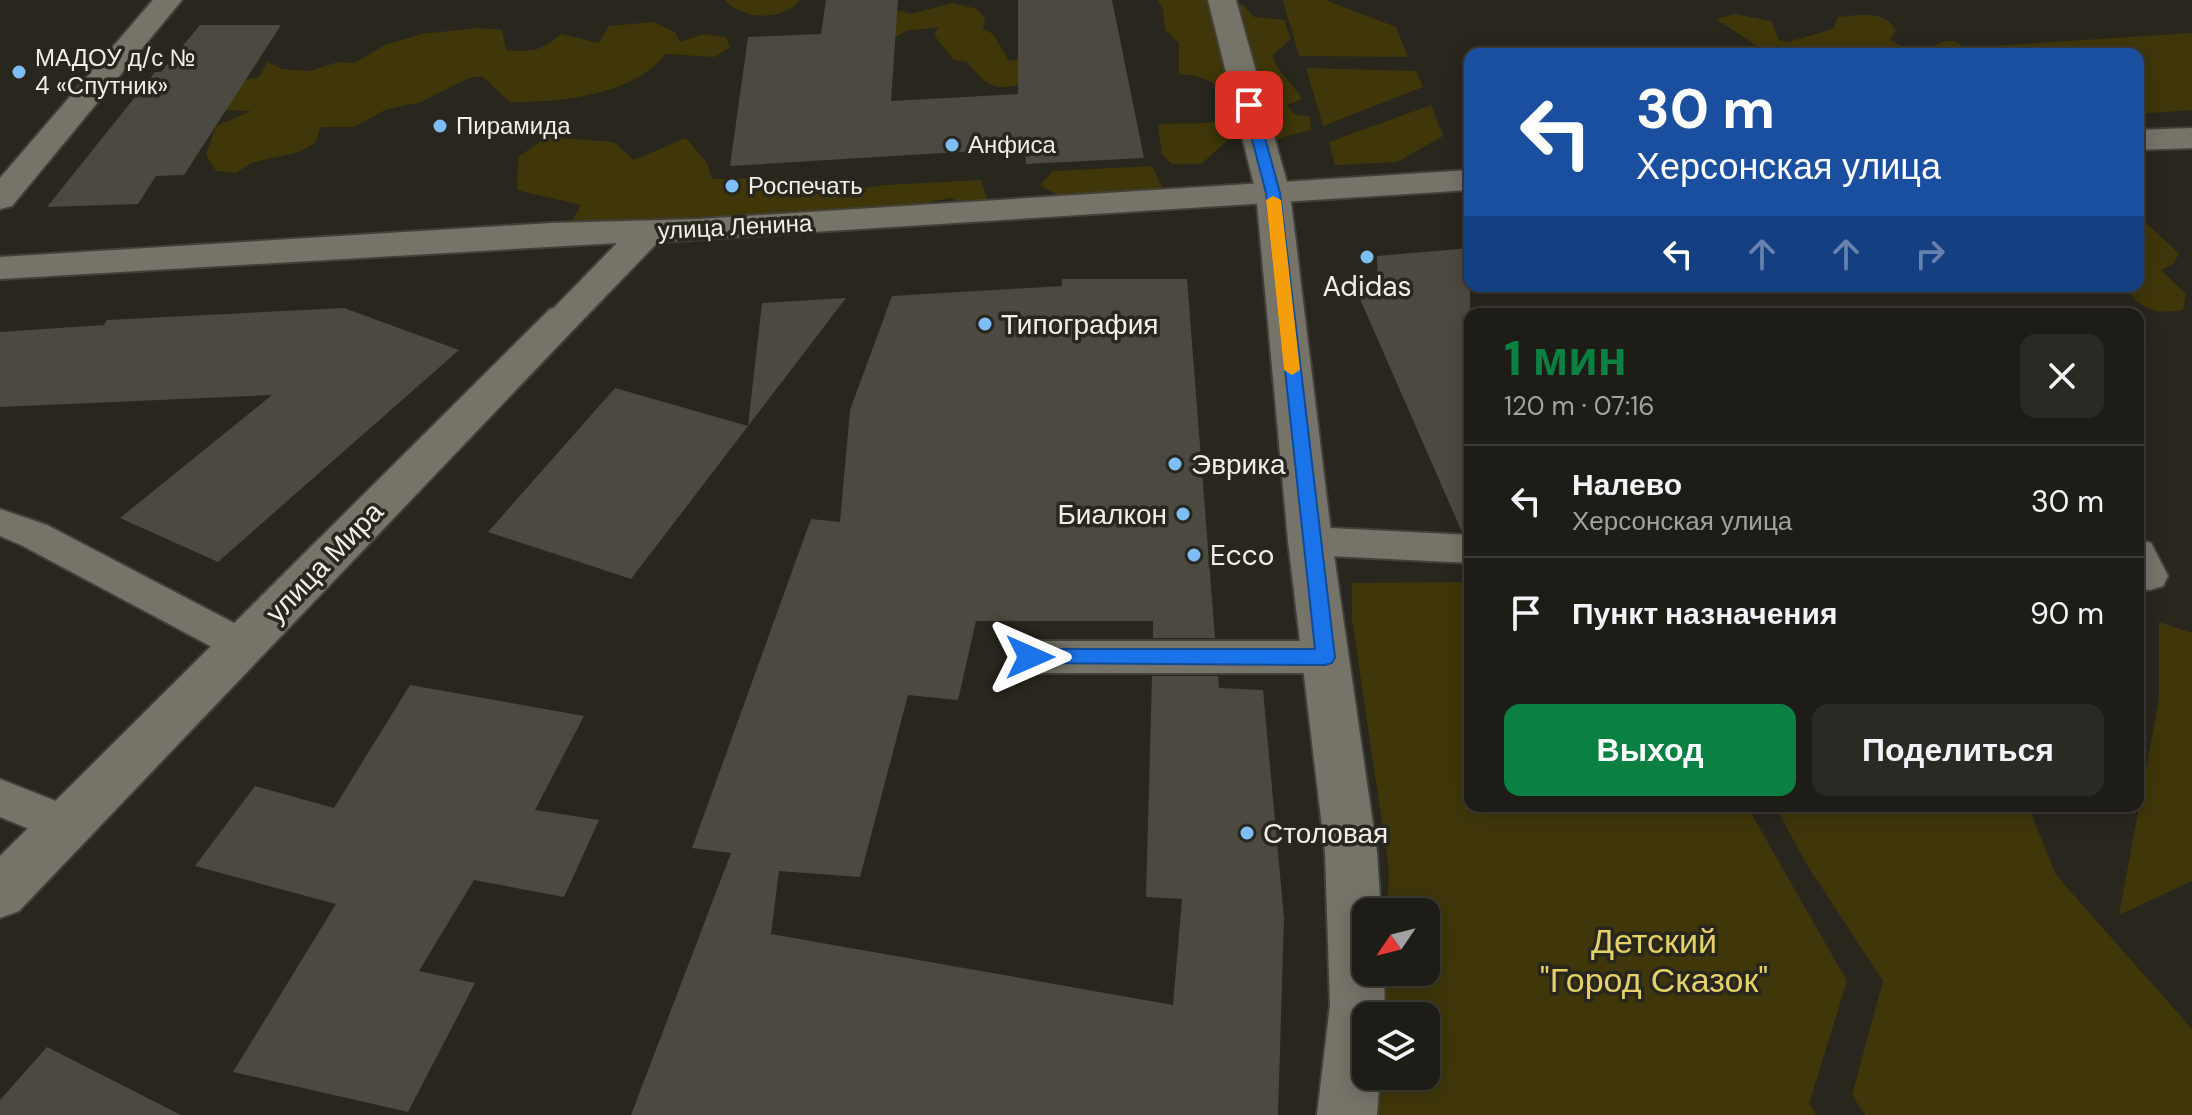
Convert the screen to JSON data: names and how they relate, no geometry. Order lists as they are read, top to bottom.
{
  "streets": {
    "street": ["улица Ленина", "улица Мира"]
  },
  "crossings": [
    ["улица Ленина", "улица Мира"]
  ],
  "parks": ["Детский \"Город Сказок\""],
  "places": [
    "МАДОУ д/с № 4 «Спутник»",
    "Пирамида",
    "Анфиса",
    "Роспечать",
    "Adidas",
    "Типография",
    "Эврика",
    "Биалкон",
    "Ecco",
    "Столовая"
  ],
  "north": "bottom left",
  "page": {
    "turn": ["30 m", "Херсонская улица"],
    "heading": ["1 мин", "120 m · 07:16"],
    "list": [
      {
        "name": "Налево",
        "note": "Херсонская улица",
        "value": "30 m"
      },
      {
        "name": "Пункт назначения",
        "value": "90 m"
      }
    ],
    "buttons": ["Выход", "Поделиться"]
  }
}
